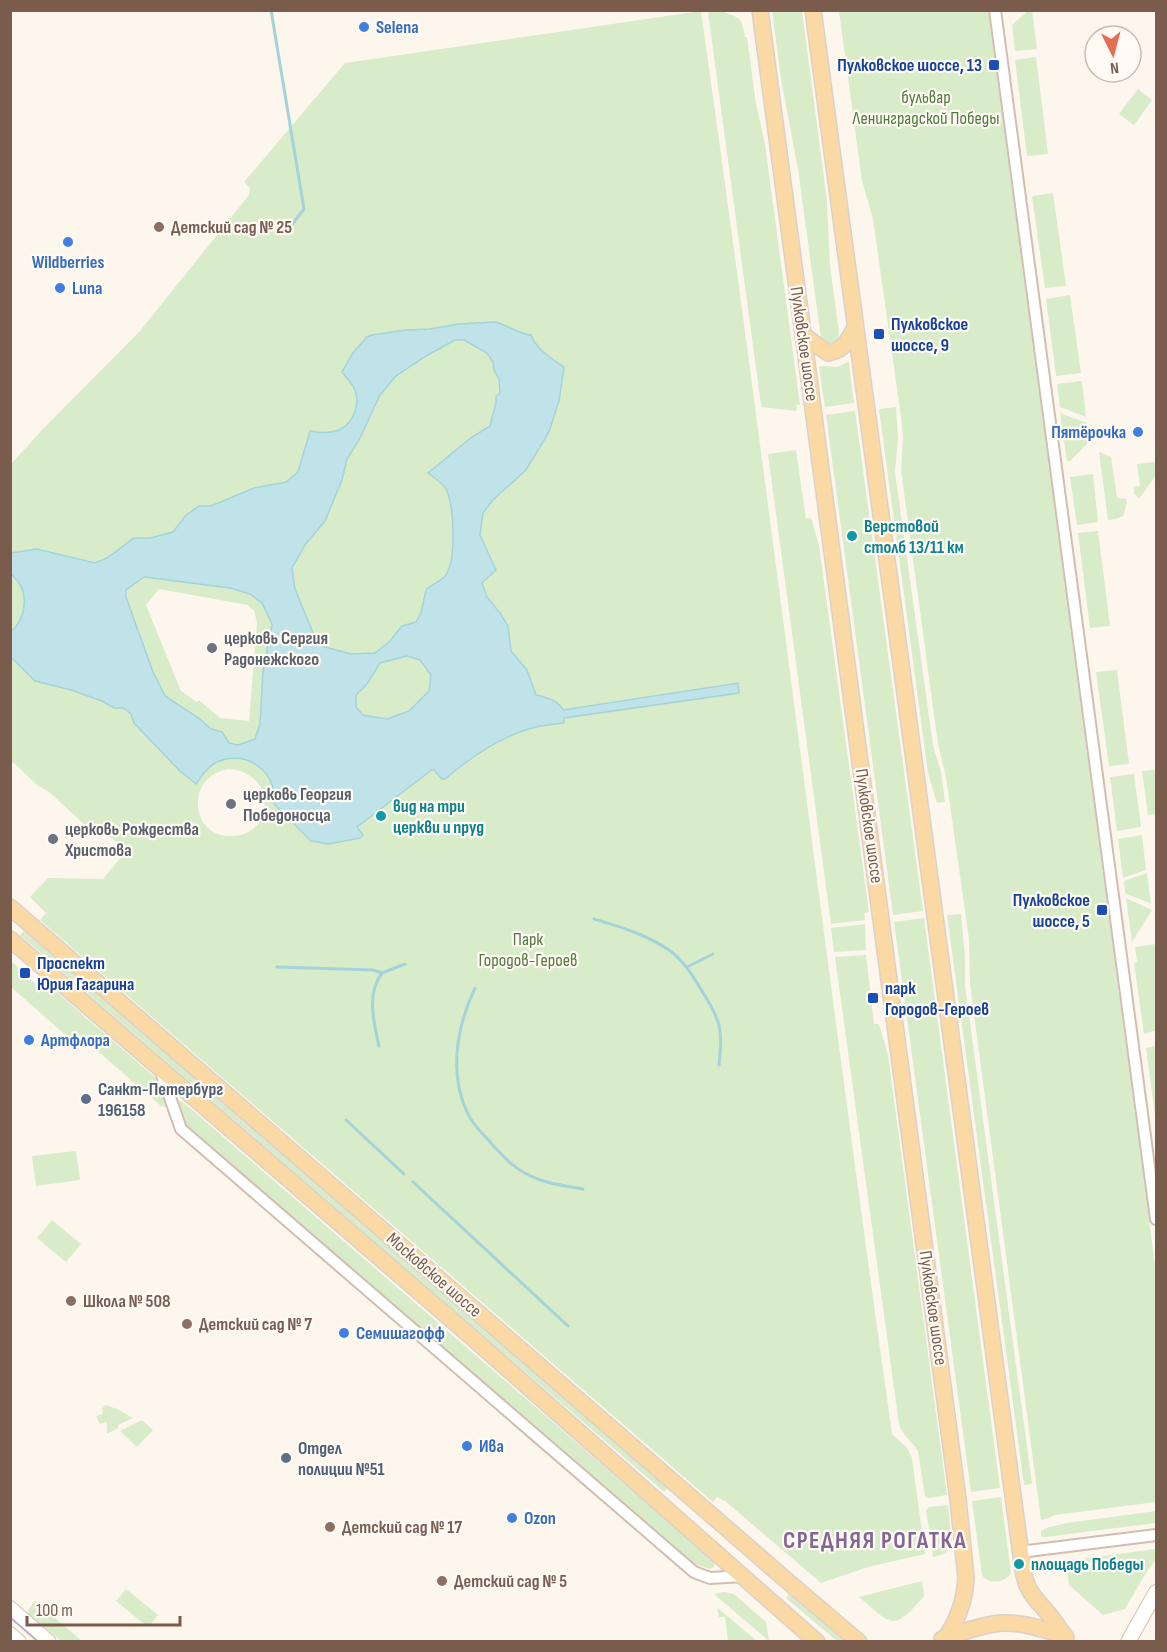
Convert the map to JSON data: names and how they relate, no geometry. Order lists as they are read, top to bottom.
{
  "streets": {
    "main road": ["Пулковское шоссе", "Московское шоссе"]
  },
  "districts": ["СРЕДНЯЯ РОГАТКА"],
  "parks": ["бульвар Ленинградской Победы", "Парк Городов-Героев"],
  "places": {
    "other": [
      "Selena",
      "Детский сад № 25",
      "Wildberries",
      "Luna",
      "Пятёрочка",
      "Верстовой столб 13/11 км",
      "церковь Сергия Радонежского",
      "церковь Георгия Победоносца",
      "вид на три церкви и пруд",
      "церковь Рождества Христова",
      "Артфлора",
      "Санкт-Петербург 196158",
      "Школа № 508",
      "Детский сад № 7",
      "Семишагофф",
      "Ива",
      "Отдел полиции №51",
      "Ozon",
      "Детский сад № 17",
      "площадь Победы",
      "Детский сад № 5"
    ],
    "transit": [
      "Пулковское шоссе, 13",
      "Пулковское шоссе, 9",
      "Пулковское шоссе, 5",
      "Проспект Юрия Гагарина",
      "парк Городов-Героев"
    ]
  },
  "scale_bar": "100 m",
  "north": "bottom"
}
